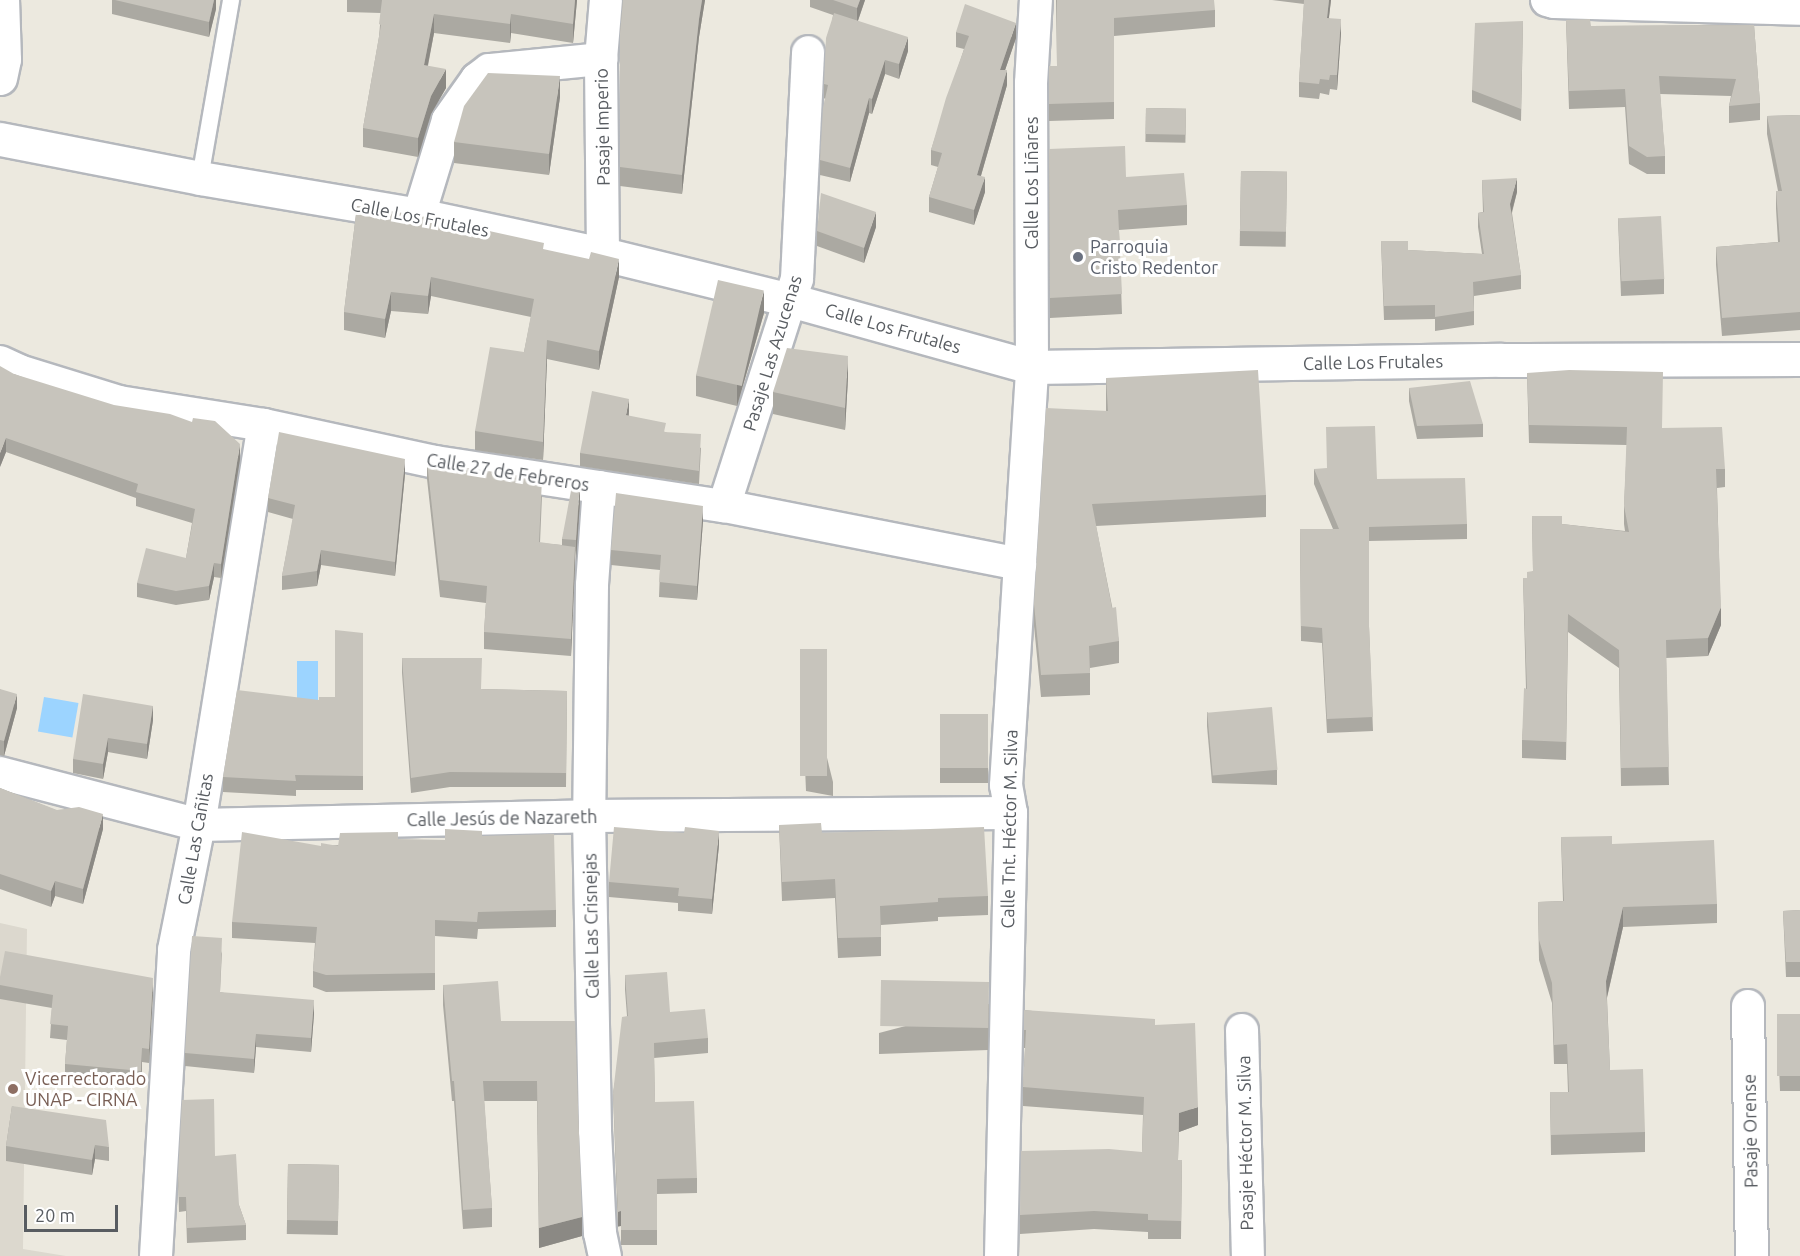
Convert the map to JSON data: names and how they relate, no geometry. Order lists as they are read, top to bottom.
{
  "streets": {
    "street": [
      "Pasaje Imperio",
      "Calle Los Liñares",
      "Calle Los Frutales",
      "Pasaje Las Azucenas",
      "Calle 27 de Febreros",
      "Calle Jesús de Nazareth",
      "Calle Tnt. Héctor M. Silva",
      "Calle Las Cañitas",
      "Calle Las Crisnejas",
      "Pasaje Orense",
      "Pasaje Héctor M. Silva"
    ]
  },
  "crossings": [
    ["Pasaje Imperio", "Calle Los Frutales"],
    ["Calle Los Liñares", "Calle Los Frutales"],
    ["Calle Los Liñares", "Calle Tnt. Héctor M. Silva"],
    ["Calle Los Frutales", "Pasaje Las Azucenas"],
    ["Calle Los Frutales", "Calle Tnt. Héctor M. Silva"],
    ["Pasaje Las Azucenas", "Calle 27 de Febreros"],
    ["Calle 27 de Febreros", "Calle Tnt. Héctor M. Silva"],
    ["Calle 27 de Febreros", "Calle Las Cañitas"],
    ["Calle 27 de Febreros", "Calle Las Crisnejas"],
    ["Calle Jesús de Nazareth", "Calle Tnt. Héctor M. Silva"],
    ["Calle Jesús de Nazareth", "Calle Las Cañitas"],
    ["Calle Jesús de Nazareth", "Calle Las Crisnejas"]
  ],
  "places": ["Parroquia Cristo Redentor", "Vicerrectorado UNAP - CIRNA"],
  "scale_bar": "20 m"
}
